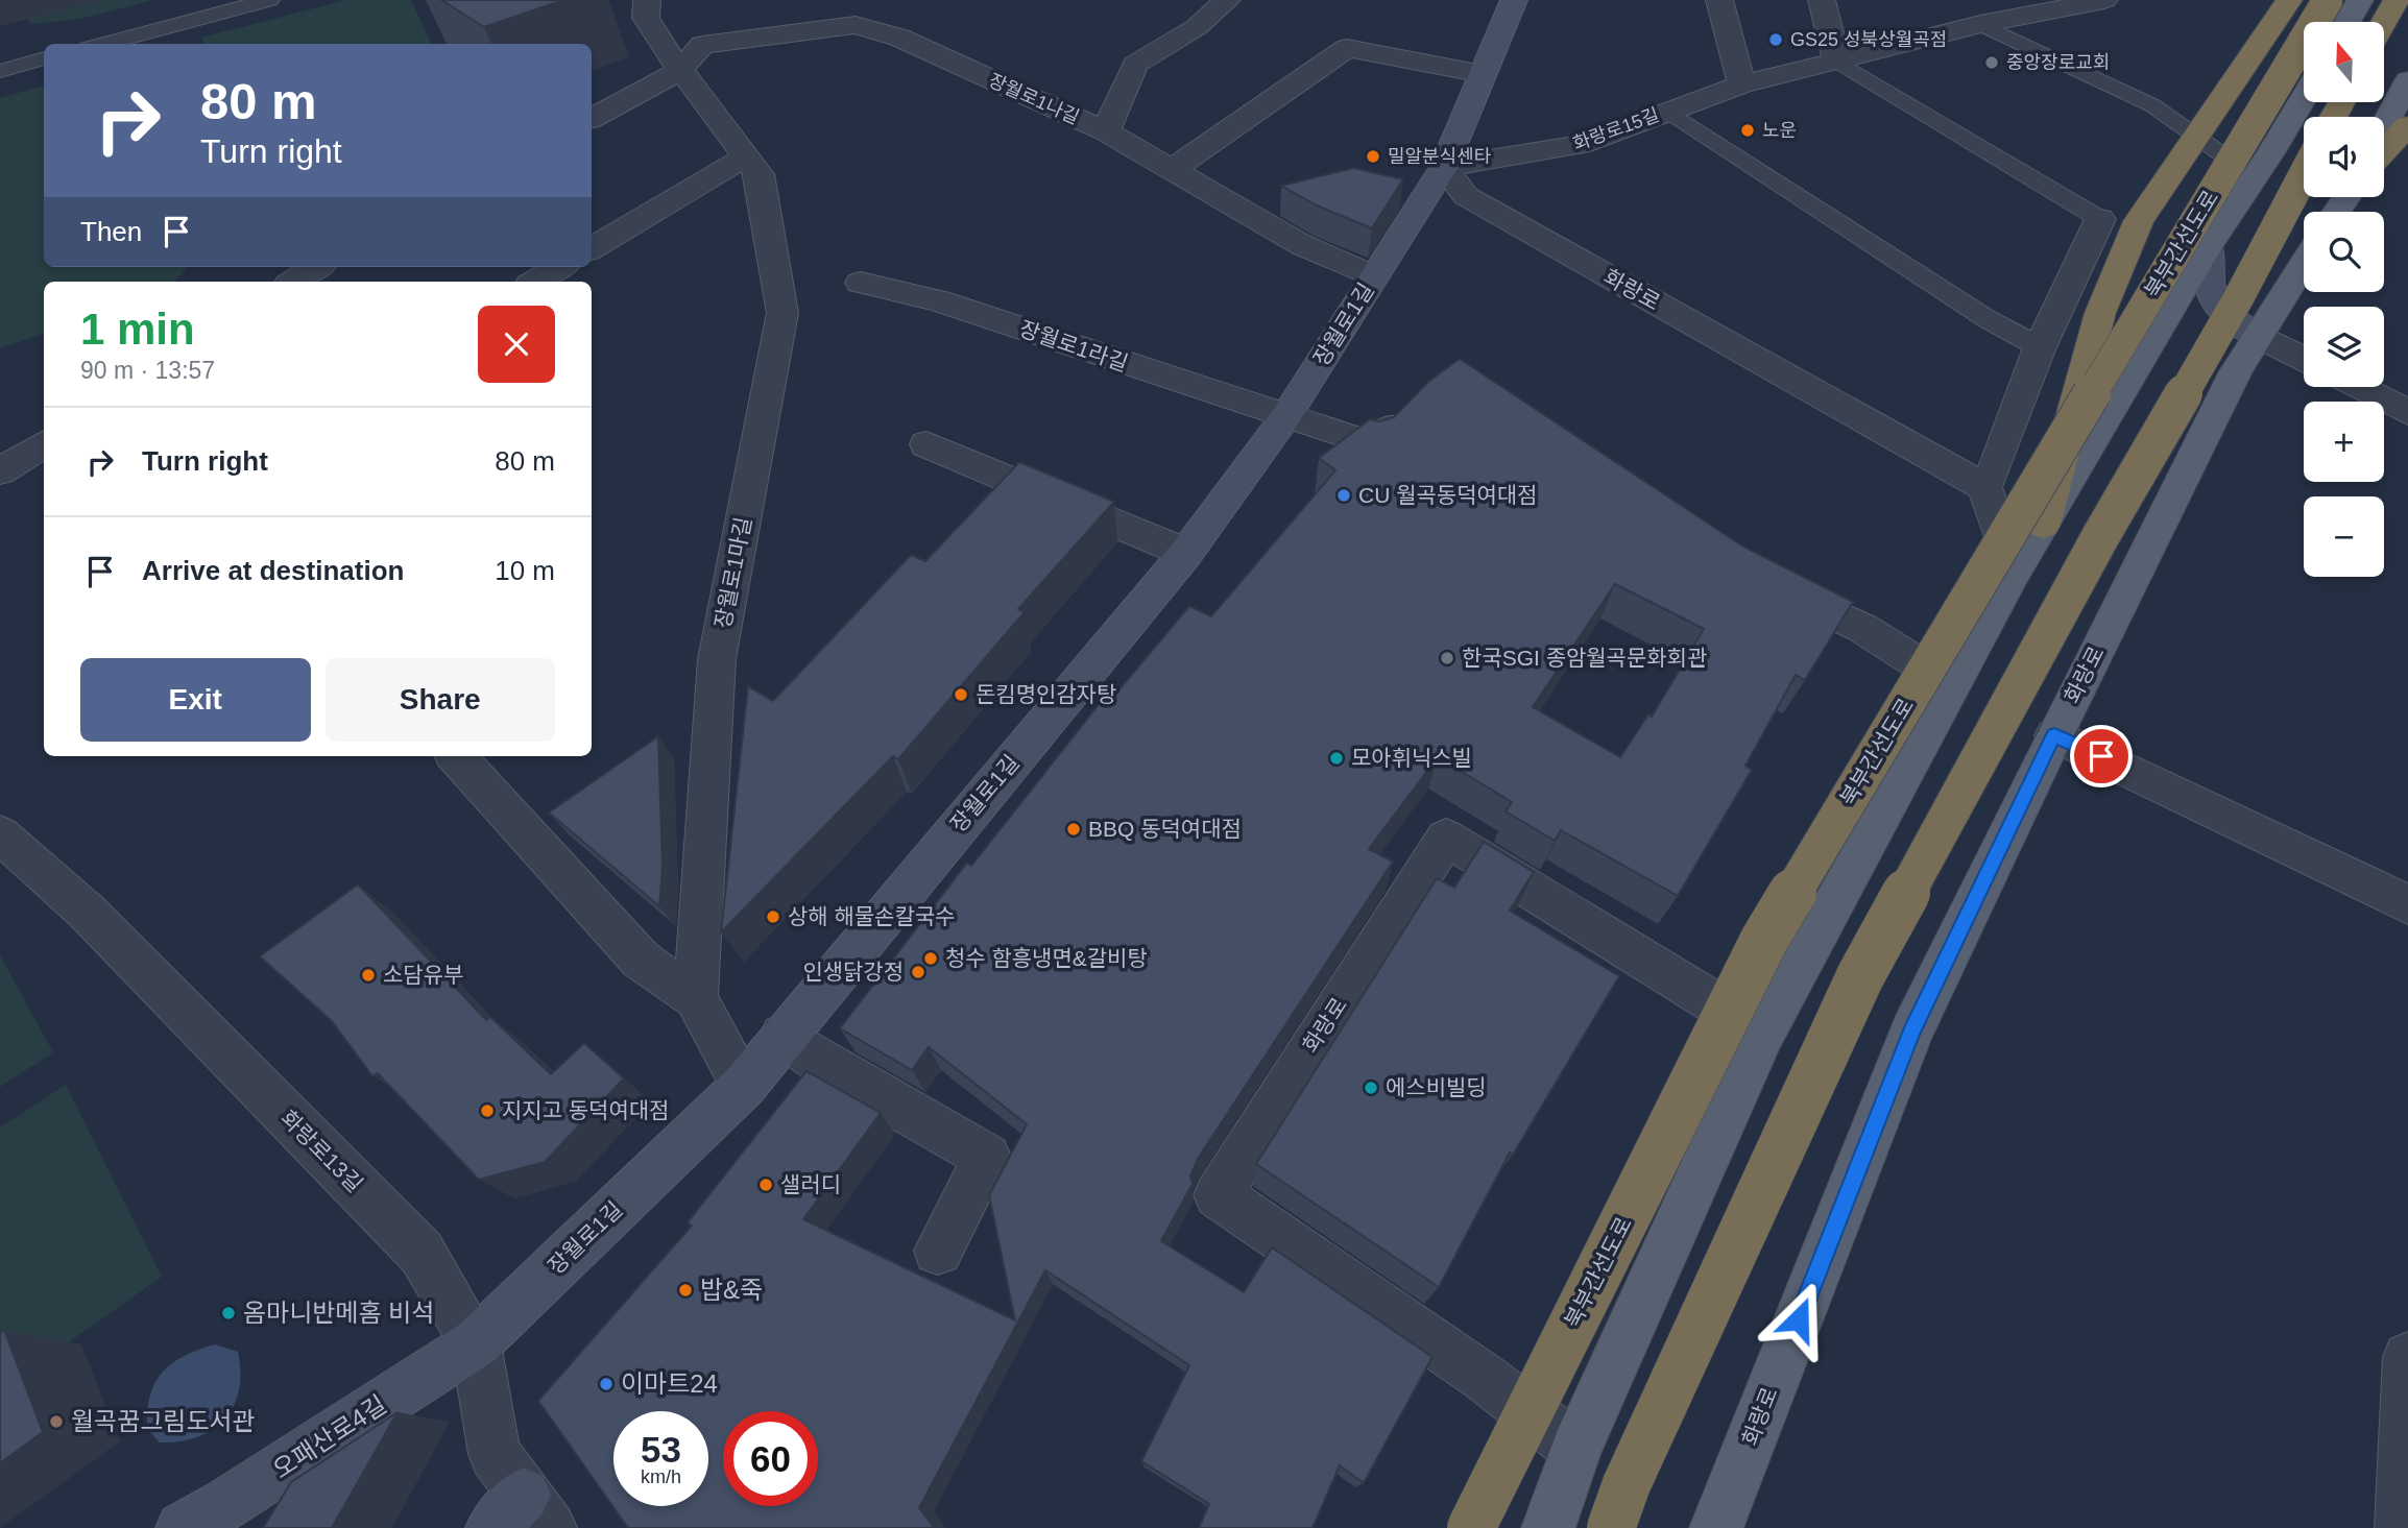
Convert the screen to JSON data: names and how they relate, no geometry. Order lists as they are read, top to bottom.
{
  "streets": {
    "highway": ["북부간선도로"],
    "main road": ["화랑로"],
    "street": [
      "장월로1나길",
      "화랑로15길",
      "장월로1길",
      "장월로1라길",
      "장월로1마길",
      "화랑로13길",
      "오패산로4길"
    ]
  },
  "crossings": [
    ["장월로1나길", "장월로1길"],
    ["장월로1나길", "장월로1마길"],
    ["화랑로15길", "화랑로"],
    ["화랑로15길", "장월로1길"],
    ["화랑로", "장월로1길"],
    ["장월로1길", "장월로1라길"],
    ["장월로1길", "화랑로13길"],
    ["장월로1길", "오패산로4길"],
    ["화랑로13길", "오패산로4길"]
  ],
  "places": [
    "GS25 성북상월곡점",
    "중앙장로교회",
    "노운",
    "밀알분식센타",
    "CU 월곡동덕여대점",
    "한국SGI 종암월곡문화회관",
    "돈킴명인감자탕",
    "모아휘닉스빌",
    "BBQ 동덕여대점",
    "상해 해물손칼국수",
    "청수 함흥냉면&갈비탕",
    "인생닭강정",
    "소담유부",
    "에스비빌딩",
    "지지고 동덕여대점",
    "샐러디",
    "밥&죽",
    "옴마니반메홈 비석",
    "이마트24",
    "월곡꿈그림도서관"
  ],
  "north": "top",
  "page": {
    "map_buttons": ["+", "−"],
    "turn": ["80 m", "Turn right"],
    "then": "Then",
    "heading": ["1 min", "90 m · 13:57"],
    "list": [
      {
        "name": "Turn right",
        "value": "80 m"
      },
      {
        "name": "Arrive at destination",
        "value": "10 m"
      }
    ],
    "buttons": ["Exit", "Share"],
    "speed": "53 km/h",
    "limit": "60"
  }
}
